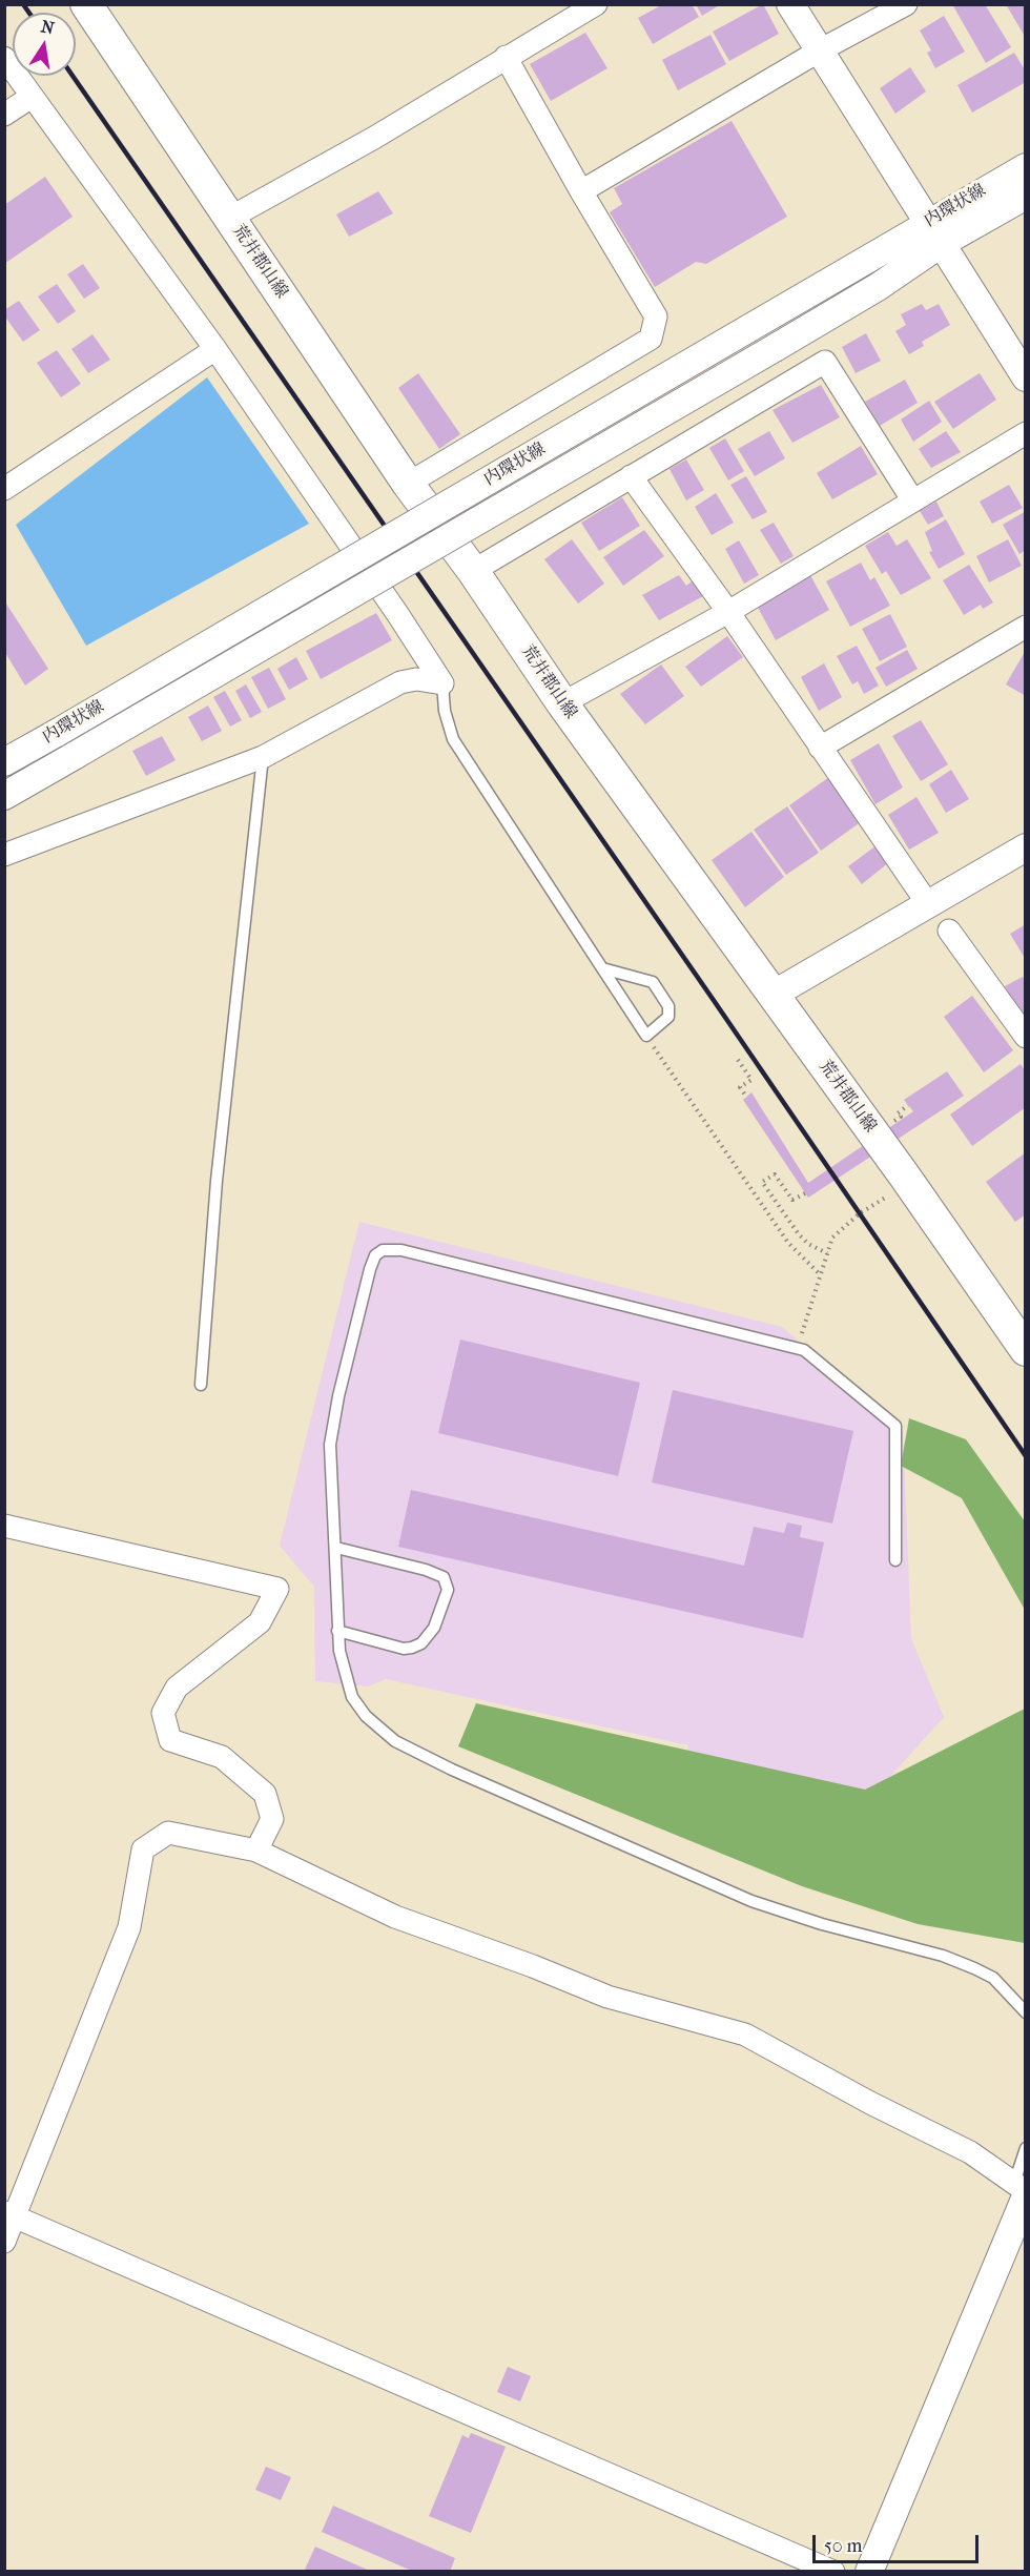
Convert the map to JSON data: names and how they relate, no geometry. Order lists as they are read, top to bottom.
{
  "streets": {
    "main road": ["荒井郡山線"],
    "street": ["内環状線"]
  },
  "scale_bar": "50 m",
  "north": "top"
}
